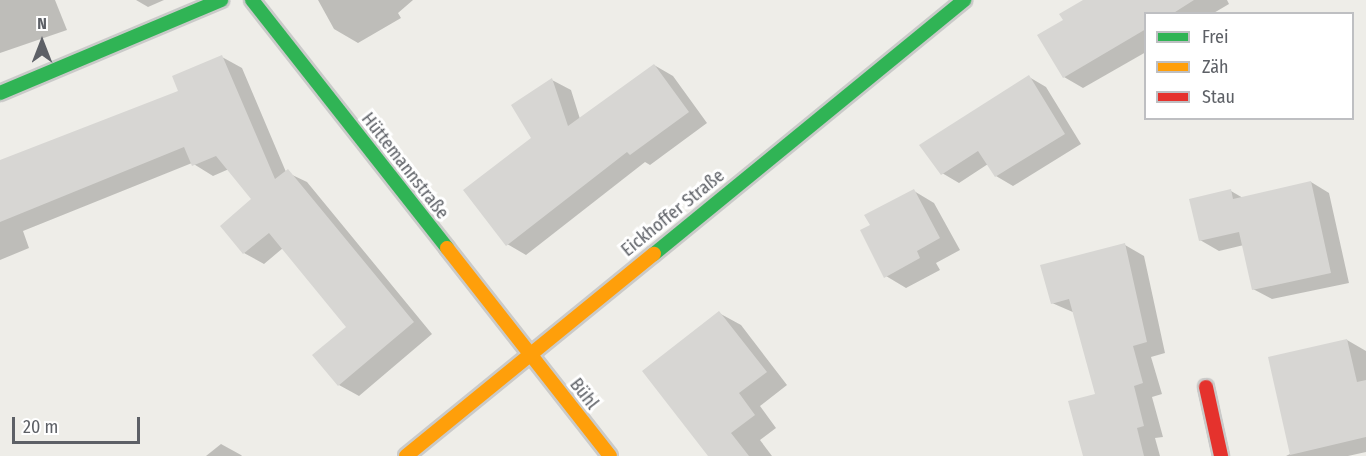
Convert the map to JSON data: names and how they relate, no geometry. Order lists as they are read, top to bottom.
{
  "streets": {
    "street": ["Hüttemannstraße", "Eickhoffer Straße", "Bühl"]
  },
  "crossings": [
    ["Hüttemannstraße", "Eickhoffer Straße"],
    ["Hüttemannstraße", "Bühl"],
    ["Eickhoffer Straße", "Bühl"]
  ],
  "legend": ["Frei", "Zäh", "Stau"],
  "scale_bar": "20 m",
  "north": "top"
}
